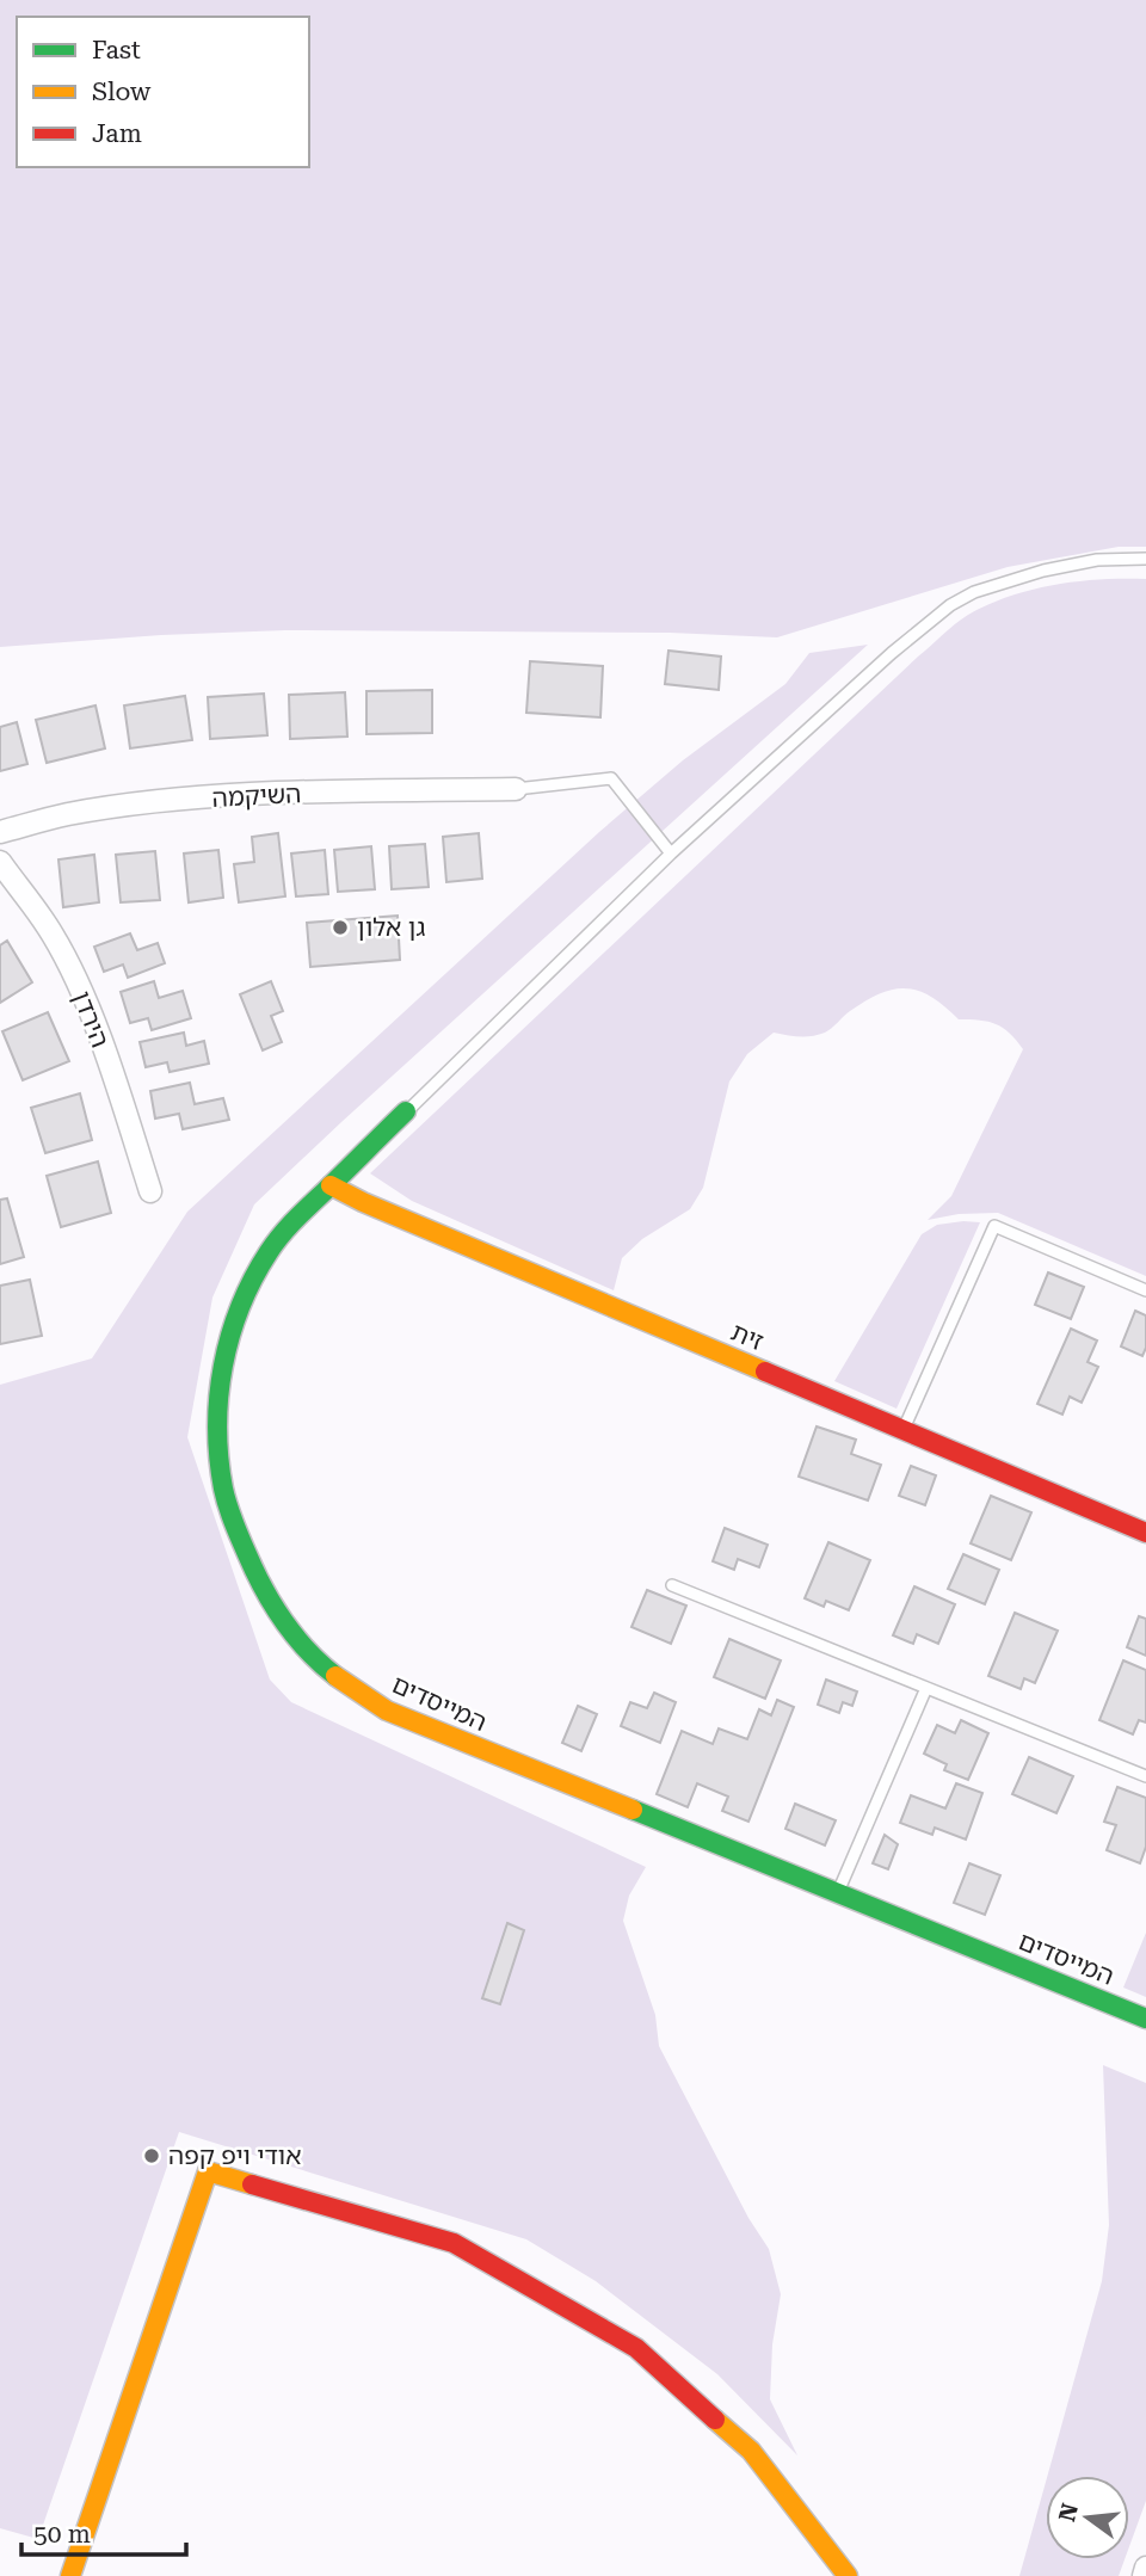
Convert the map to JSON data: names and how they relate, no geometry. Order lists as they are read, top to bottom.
{
  "streets": {
    "street": [
      "השיקמה",
      "הירדן",
      "זית",
      "המייסדים"
    ]
  },
  "crossings": [
    ["זית", "המייסדים"]
  ],
  "places": ["גן אלון", "אודי ויפ קפה"],
  "legend": ["Fast", "Slow", "Jam"],
  "scale_bar": "50 m",
  "north": "left"
}
